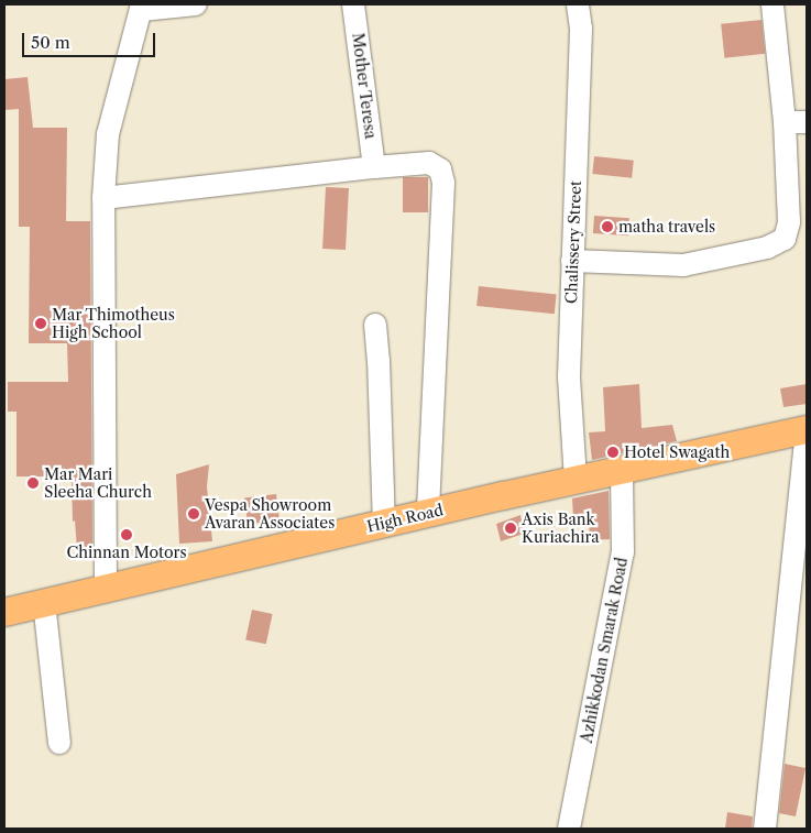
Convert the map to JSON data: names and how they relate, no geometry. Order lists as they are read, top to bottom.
{
  "streets": {
    "main road": ["High Road"],
    "street": ["Mother Teresa", "Chalissery Street", "Azhikkodan Smarak Road"]
  },
  "crossings": [
    ["Chalissery Street", "High Road"],
    ["High Road", "Azhikkodan Smarak Road"]
  ],
  "places": [
    "matha travels",
    "Mar Thimotheus High School",
    "Hotel Swagath",
    "Mar Mari Sleeha Church",
    "Vespa Showroom Avaran Associates",
    "Axis Bank Kuriachira",
    "Chinnan Motors"
  ],
  "scale_bar": "50 m"
}
